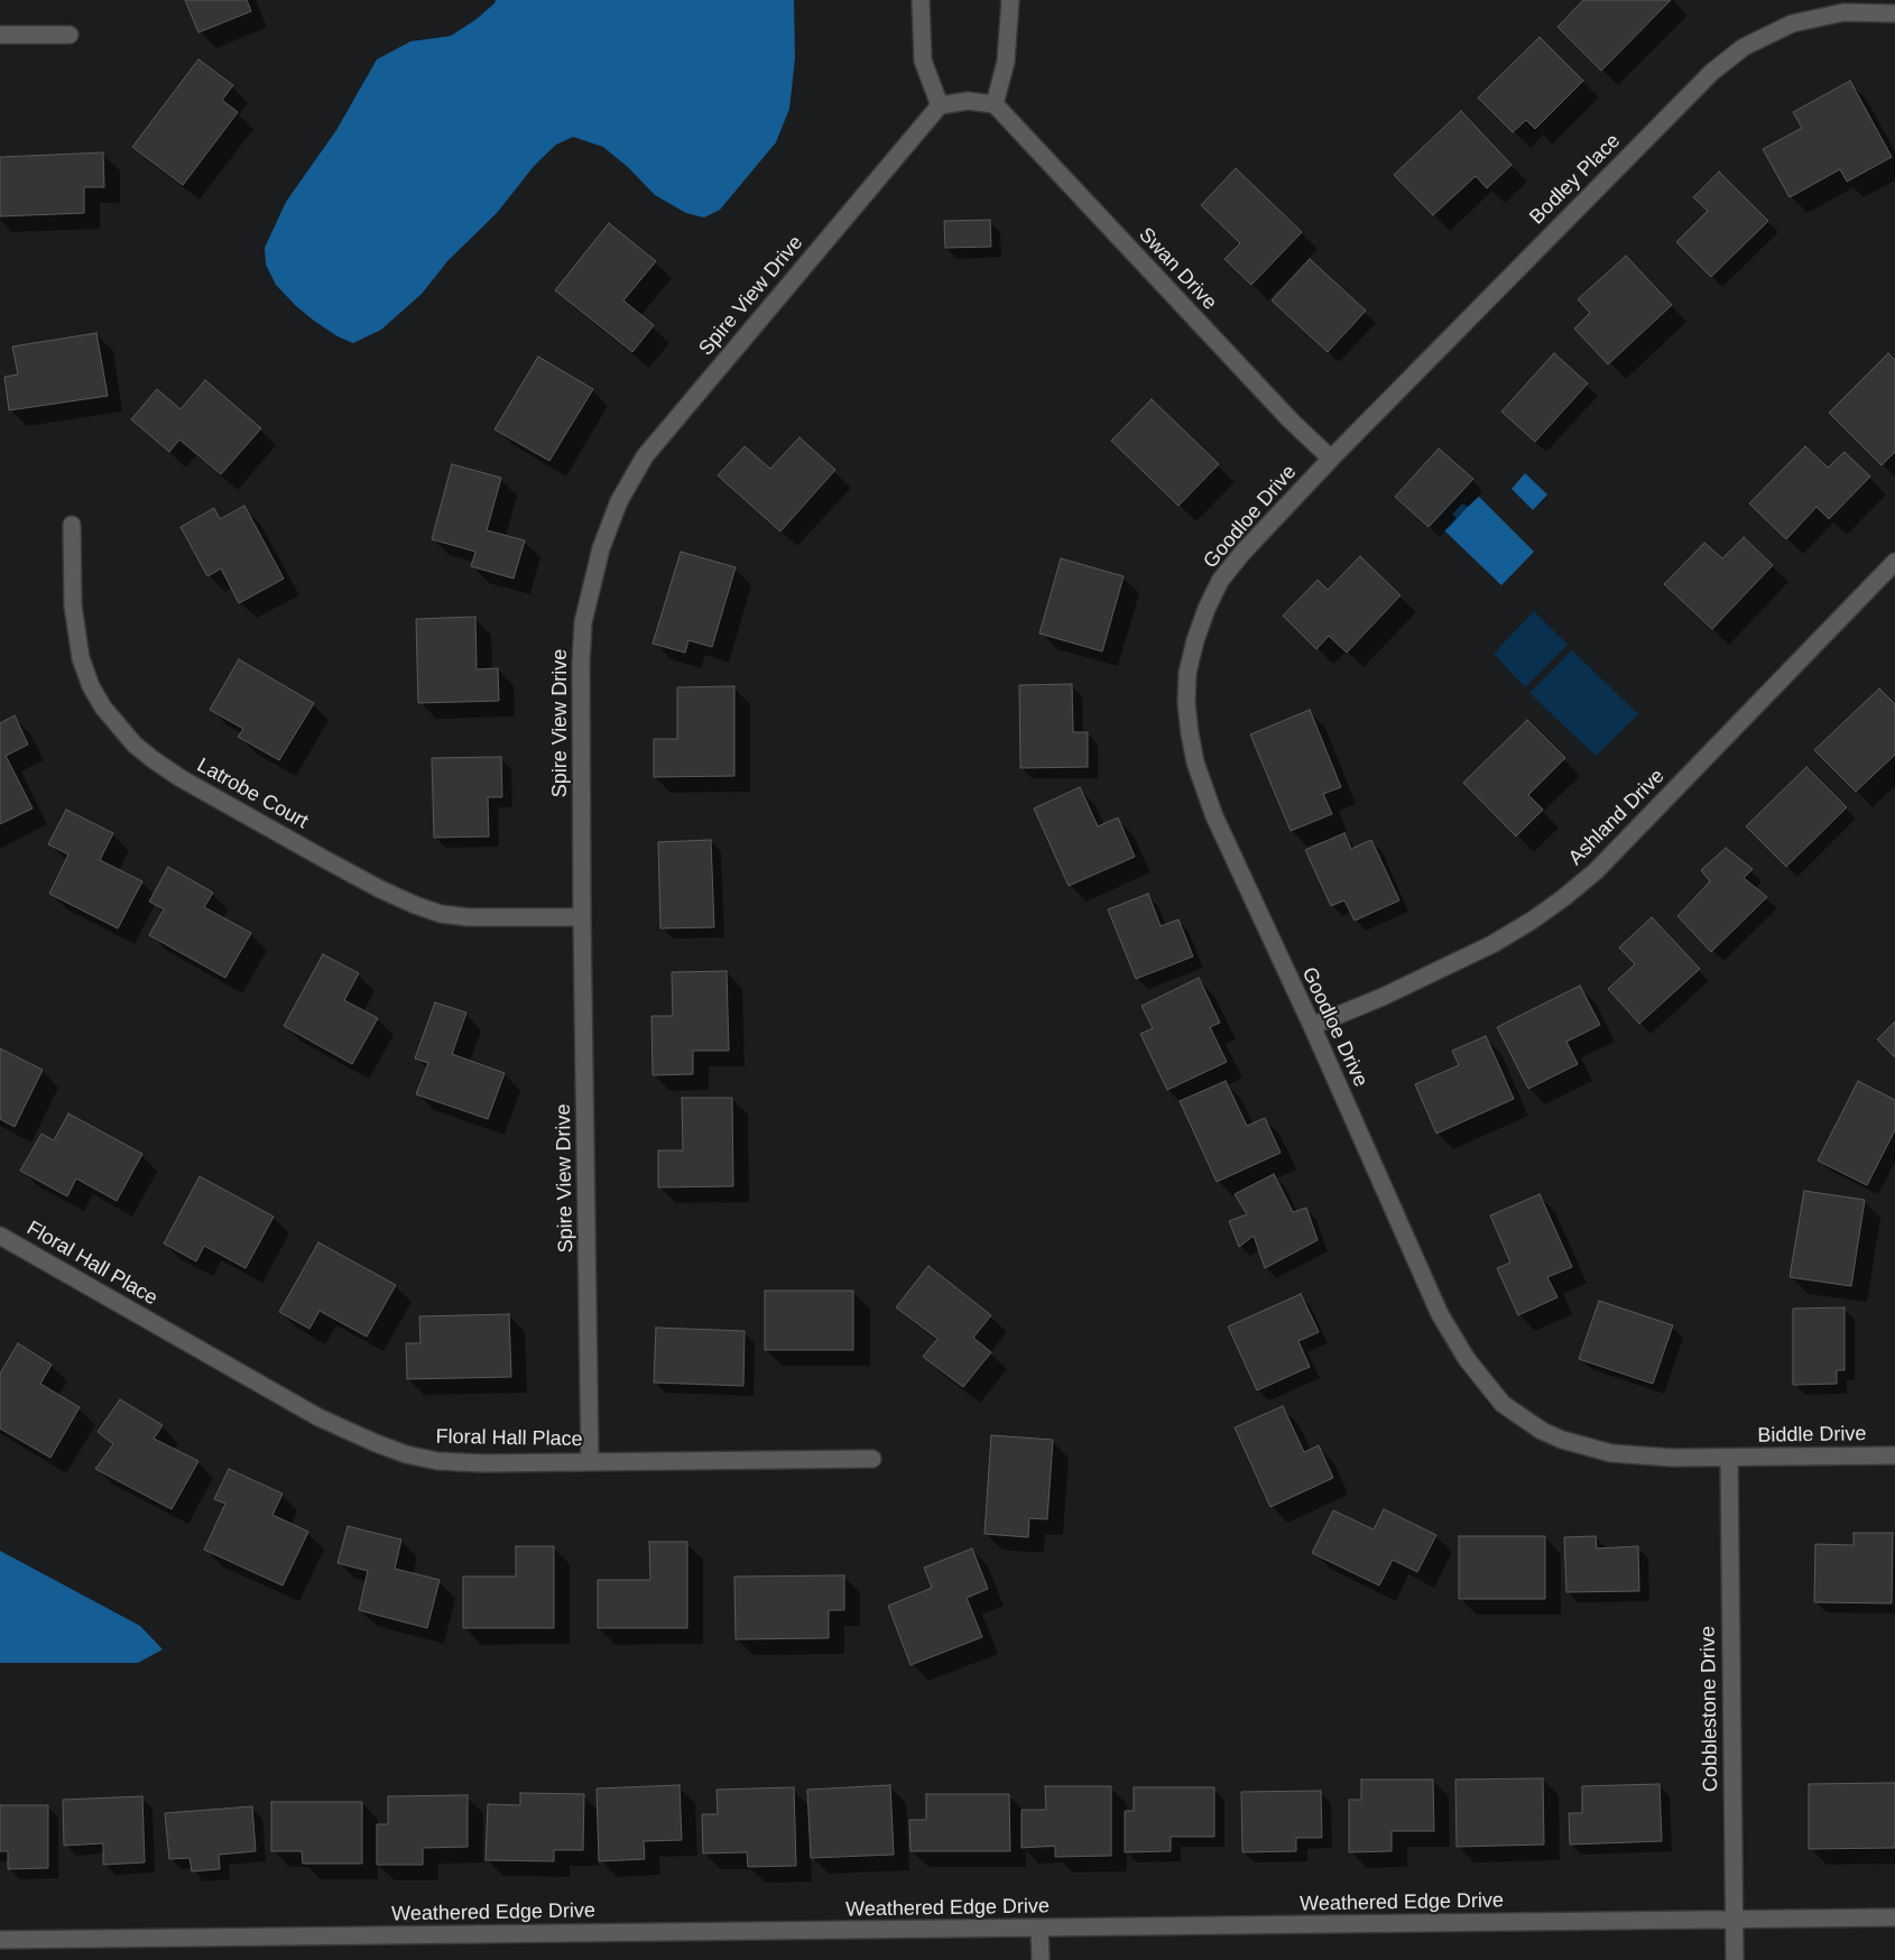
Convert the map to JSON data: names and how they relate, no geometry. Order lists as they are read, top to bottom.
{
  "streets": {
    "street": [
      "Bodley Place",
      "Swan Drive",
      "Spire View Drive",
      "Goodloe Drive",
      "Latrobe Court",
      "Ashland Drive",
      "Floral Hall Place",
      "Biddle Drive",
      "Cobblestone Drive",
      "Weathered Edge Drive"
    ]
  },
  "crossings": [
    ["Bodley Place", "Swan Drive"],
    ["Bodley Place", "Goodloe Drive"],
    ["Swan Drive", "Goodloe Drive"],
    ["Spire View Drive", "Latrobe Court"],
    ["Spire View Drive", "Floral Hall Place"],
    ["Goodloe Drive", "Ashland Drive"],
    ["Goodloe Drive", "Biddle Drive"],
    ["Goodloe Drive", "Cobblestone Drive"],
    ["Biddle Drive", "Cobblestone Drive"],
    ["Cobblestone Drive", "Weathered Edge Drive"]
  ]
}
